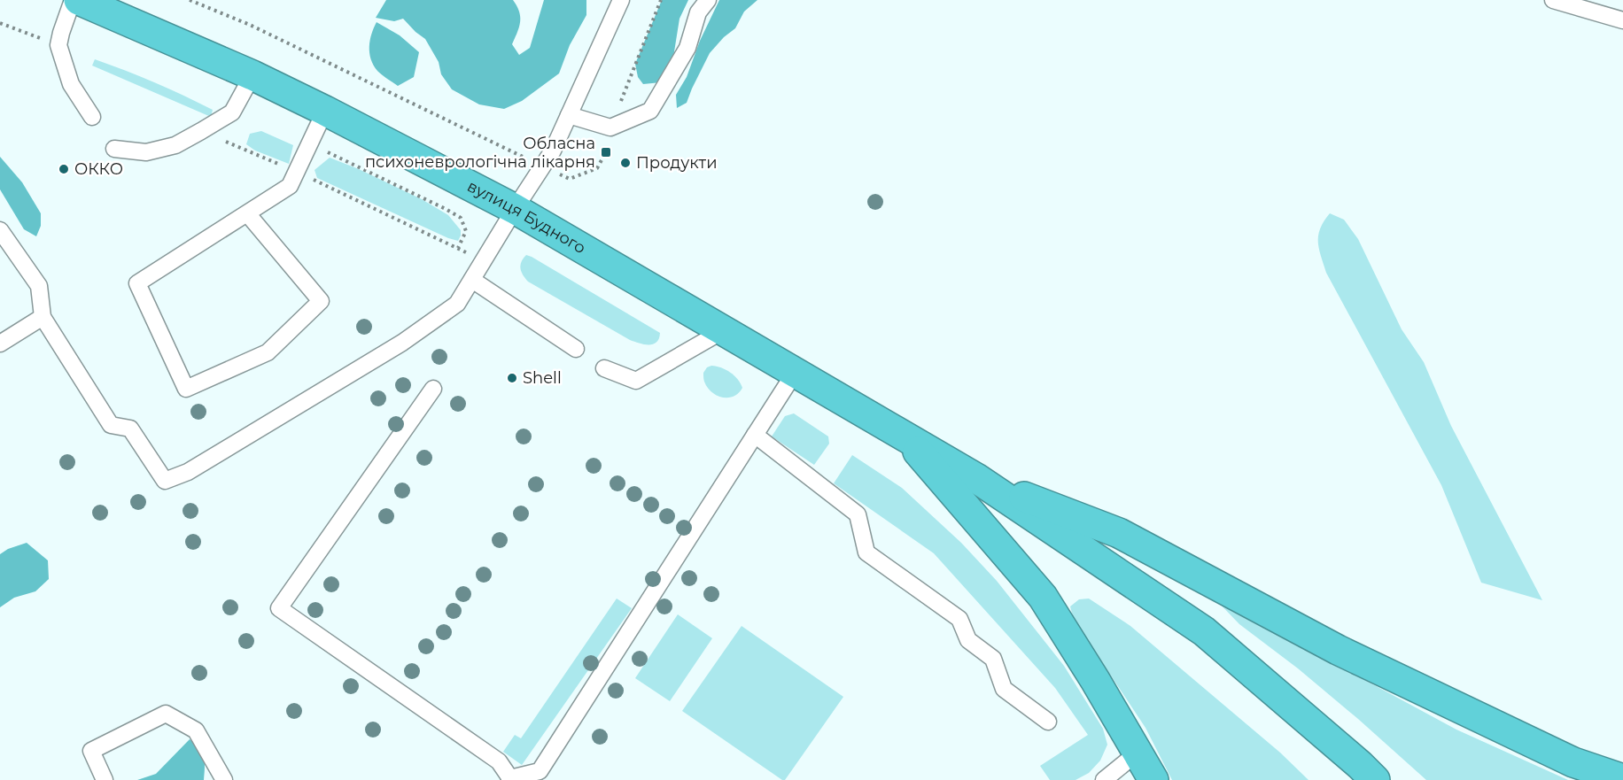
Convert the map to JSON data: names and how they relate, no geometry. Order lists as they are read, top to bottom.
{
  "streets": {
    "highway": ["вулиця Будного"]
  },
  "places": {
    "transit": ["Обласна психоневрологічна лікарня"],
    "other": ["Продукти", "ОККО", "Shell"]
  }
}
